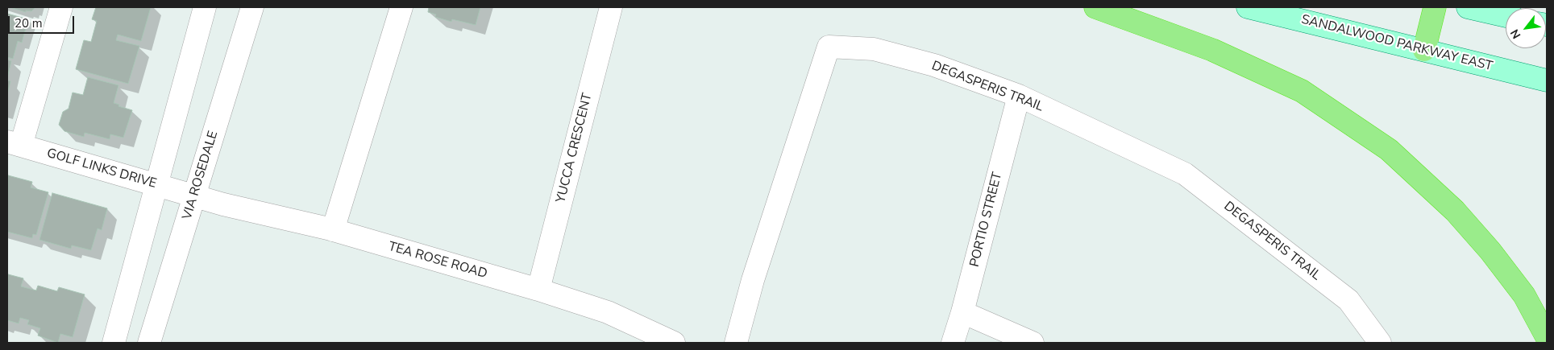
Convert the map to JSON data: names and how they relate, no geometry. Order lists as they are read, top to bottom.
{
  "streets": {
    "main road": ["SANDALWOOD PARKWAY EAST"],
    "street": [
      "DEGASPERIS TRAIL",
      "YUCCA CRESCENT",
      "GOLF LINKS DRIVE",
      "VIA ROSEDALE",
      "PORTIO STREET",
      "TEA ROSE ROAD"
    ]
  },
  "crossings": [
    ["DEGASPERIS TRAIL", "PORTIO STREET"],
    ["YUCCA CRESCENT", "TEA ROSE ROAD"],
    ["GOLF LINKS DRIVE", "VIA ROSEDALE"],
    ["GOLF LINKS DRIVE", "TEA ROSE ROAD"],
    ["VIA ROSEDALE", "TEA ROSE ROAD"]
  ],
  "scale_bar": "20 m",
  "north": "bottom left"
}
